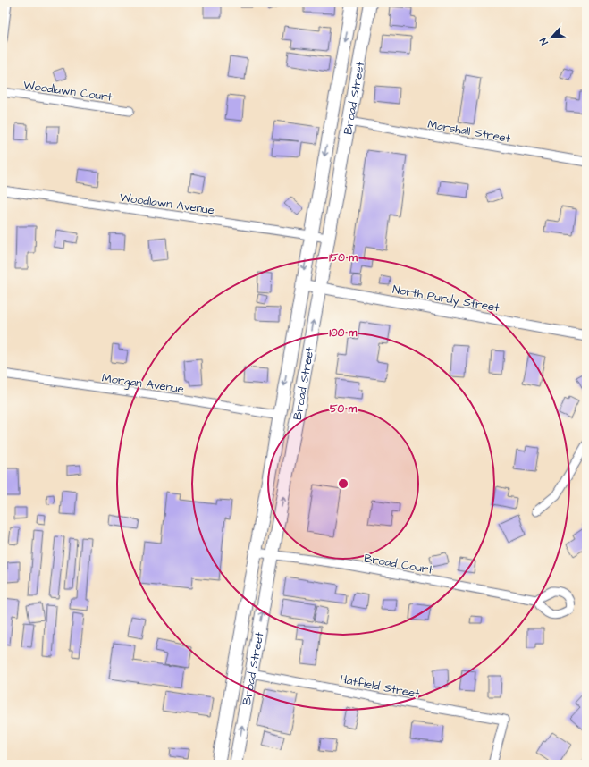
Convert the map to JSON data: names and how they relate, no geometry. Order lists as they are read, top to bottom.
{
  "streets": {
    "main road": ["Broad Street"],
    "street": [
      "Woodlawn Court",
      "Marshall Street",
      "Woodlawn Avenue",
      "North Purdy Street",
      "Morgan Avenue",
      "Broad Court",
      "Hatfield Street"
    ]
  },
  "crossings": [
    ["Broad Street", "Marshall Street"],
    ["Broad Street", "Woodlawn Avenue"],
    ["Broad Street", "North Purdy Street"],
    ["Broad Street", "Morgan Avenue"],
    ["Broad Street", "Broad Court"],
    ["Broad Street", "Hatfield Street"]
  ],
  "north": "bottom left",
  "rings": ["150 m", "100 m", "50 m"]
}
